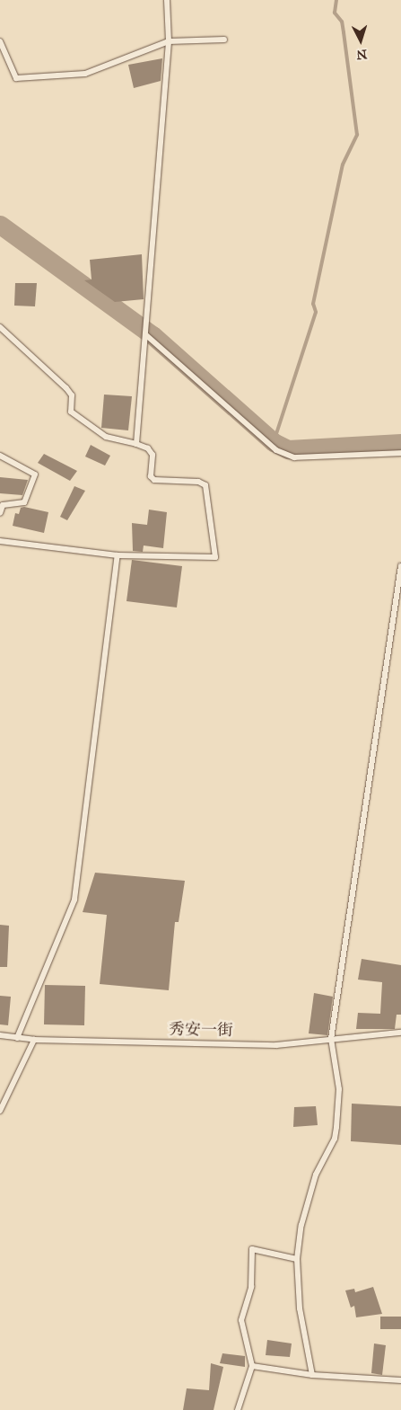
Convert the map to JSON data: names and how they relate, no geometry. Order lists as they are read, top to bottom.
{
  "streets": {
    "lane": ["秀安一街"]
  },
  "north": "bottom"
}
